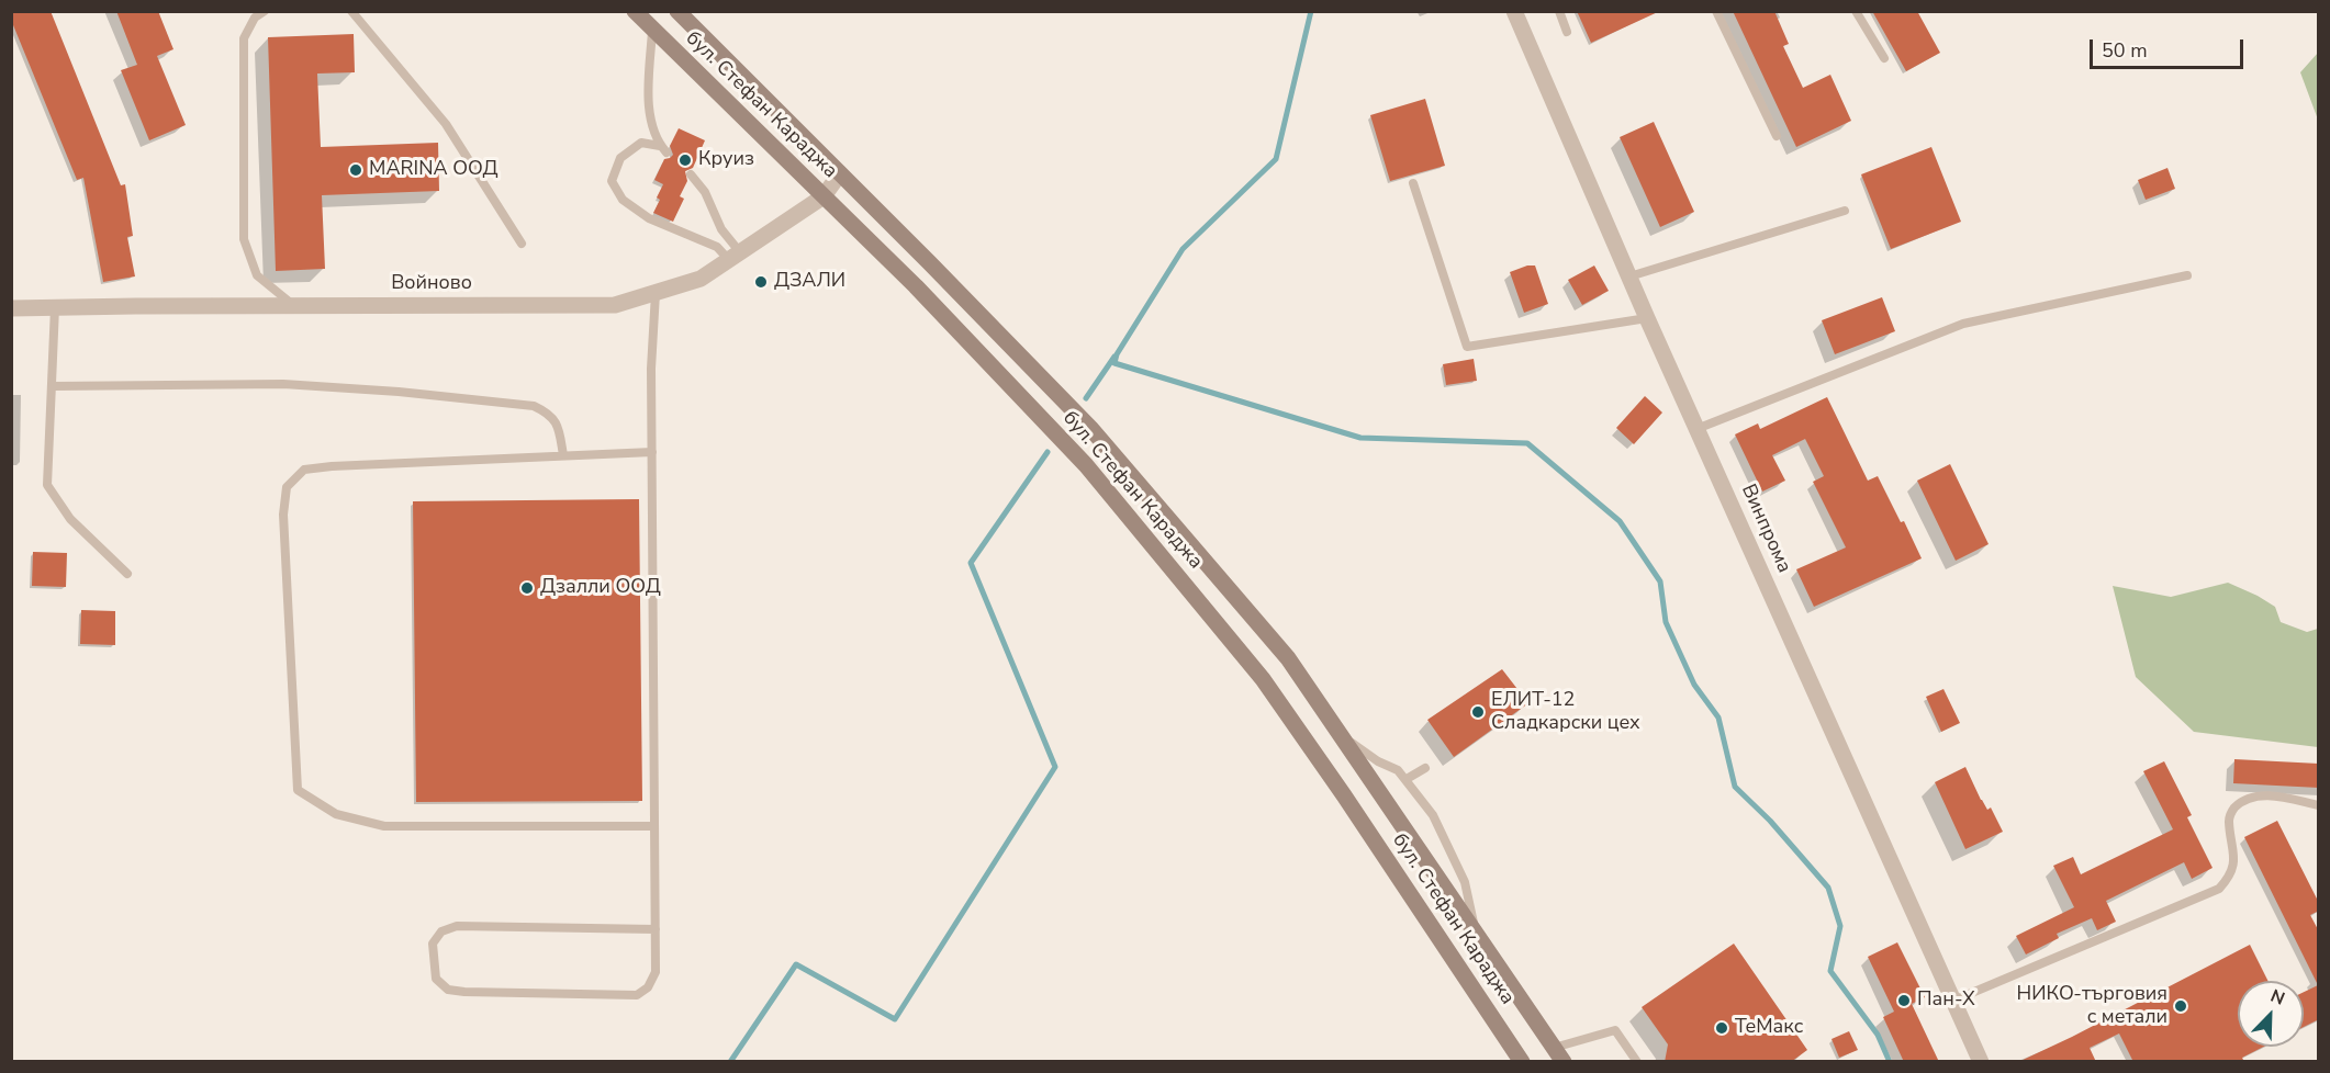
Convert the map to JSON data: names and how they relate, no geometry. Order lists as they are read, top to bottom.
{
  "streets": {
    "main road": ["бул. Стефан Караджа"],
    "street": ["Войново", "Винпрома"]
  },
  "crossings": [
    ["бул. Стефан Караджа", "Войново"]
  ],
  "places": [
    "Круиз",
    "MARINA ООД",
    "ДЗАЛИ",
    "Дзалли ООД",
    "ЕЛИТ-12 Сладкарски цех",
    "Пан-Х",
    "НИКО-търговия с метали",
    "ТеМакс"
  ],
  "scale_bar": "50 m",
  "north": "top right"
}
